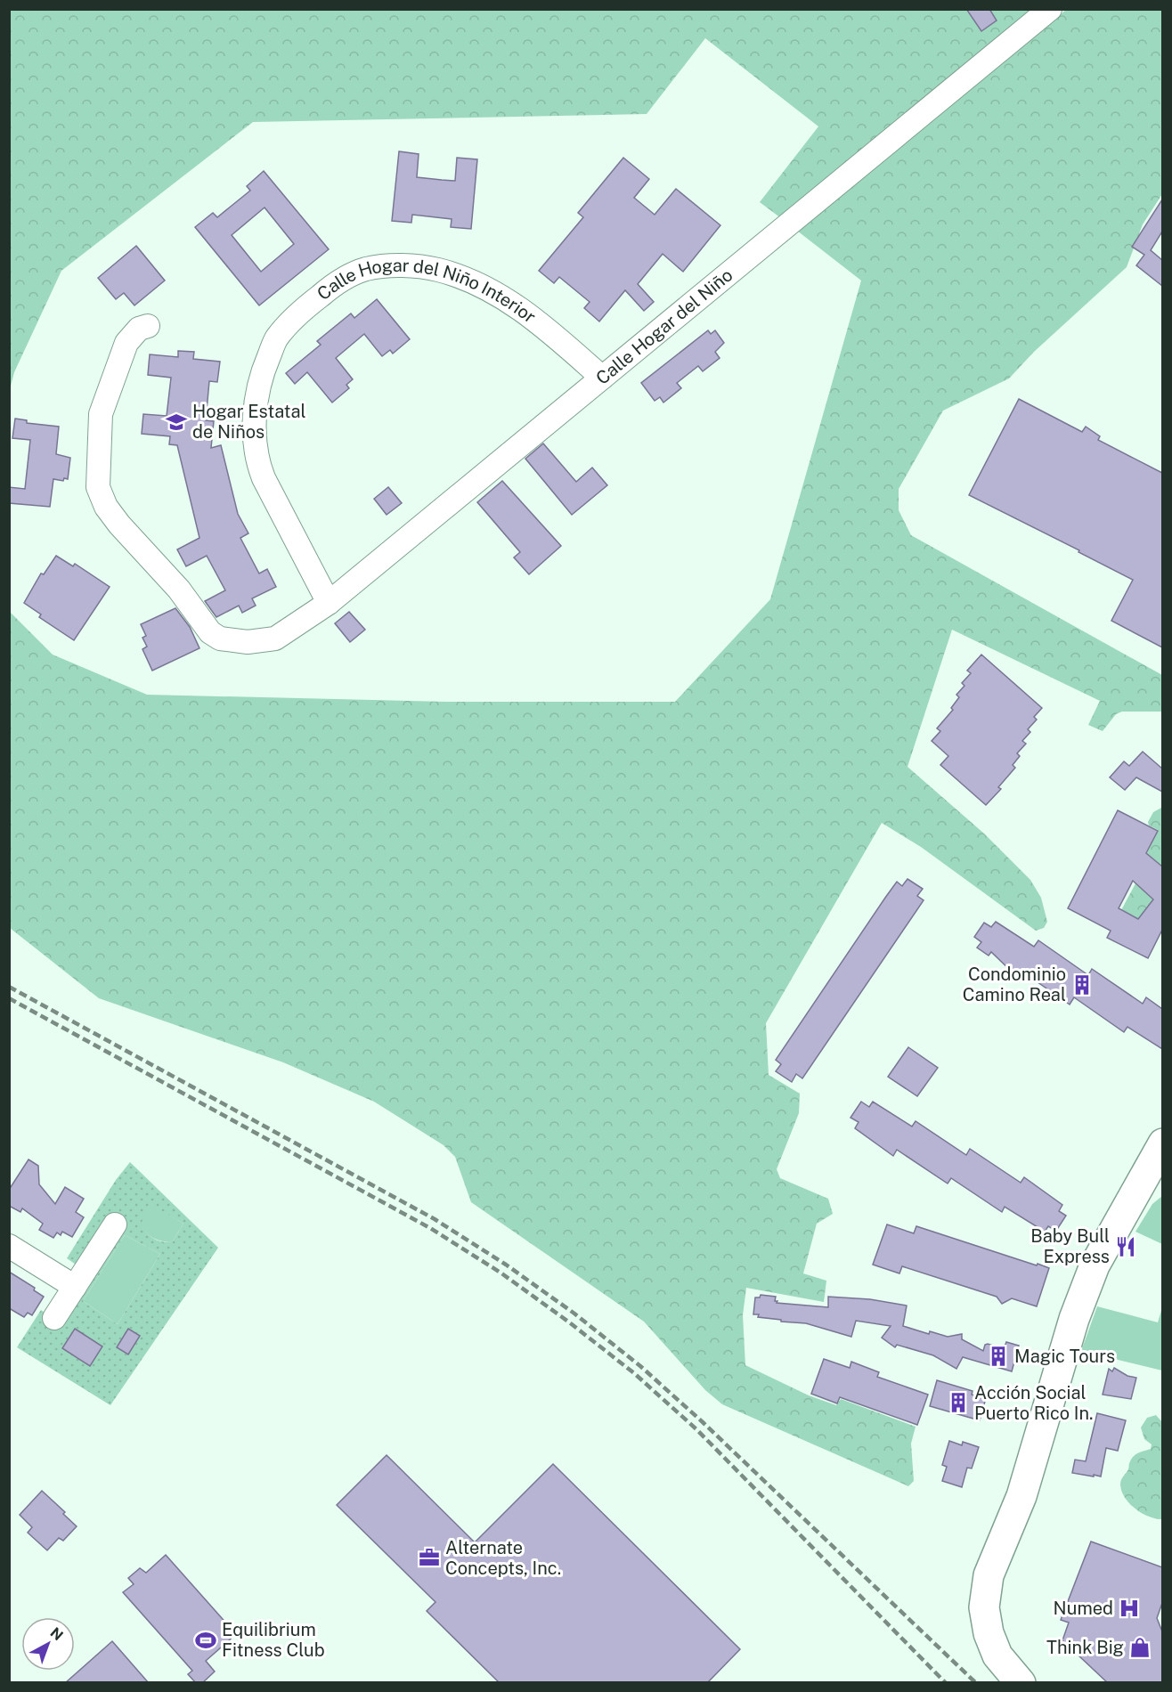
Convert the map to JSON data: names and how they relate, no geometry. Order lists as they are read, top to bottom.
{
  "streets": {
    "street": ["Calle Hogar del Niño Interior", "Calle Hogar del Niño"]
  },
  "crossings": [
    ["Calle Hogar del Niño Interior", "Calle Hogar del Niño"]
  ],
  "places": {
    "school or university": ["Hogar Estatal de Niños"],
    "building": ["Condominio Camino Real", "Magic Tours", "Acción Social Puerto Rico In."],
    "restaurant": ["Baby Bull Express"],
    "office": ["Alternate Concepts, Inc."],
    "hospital": ["Numed"],
    "sports": ["Equilibrium Fitness Club"],
    "shop": ["Think Big"]
  },
  "north": "top right"
}
